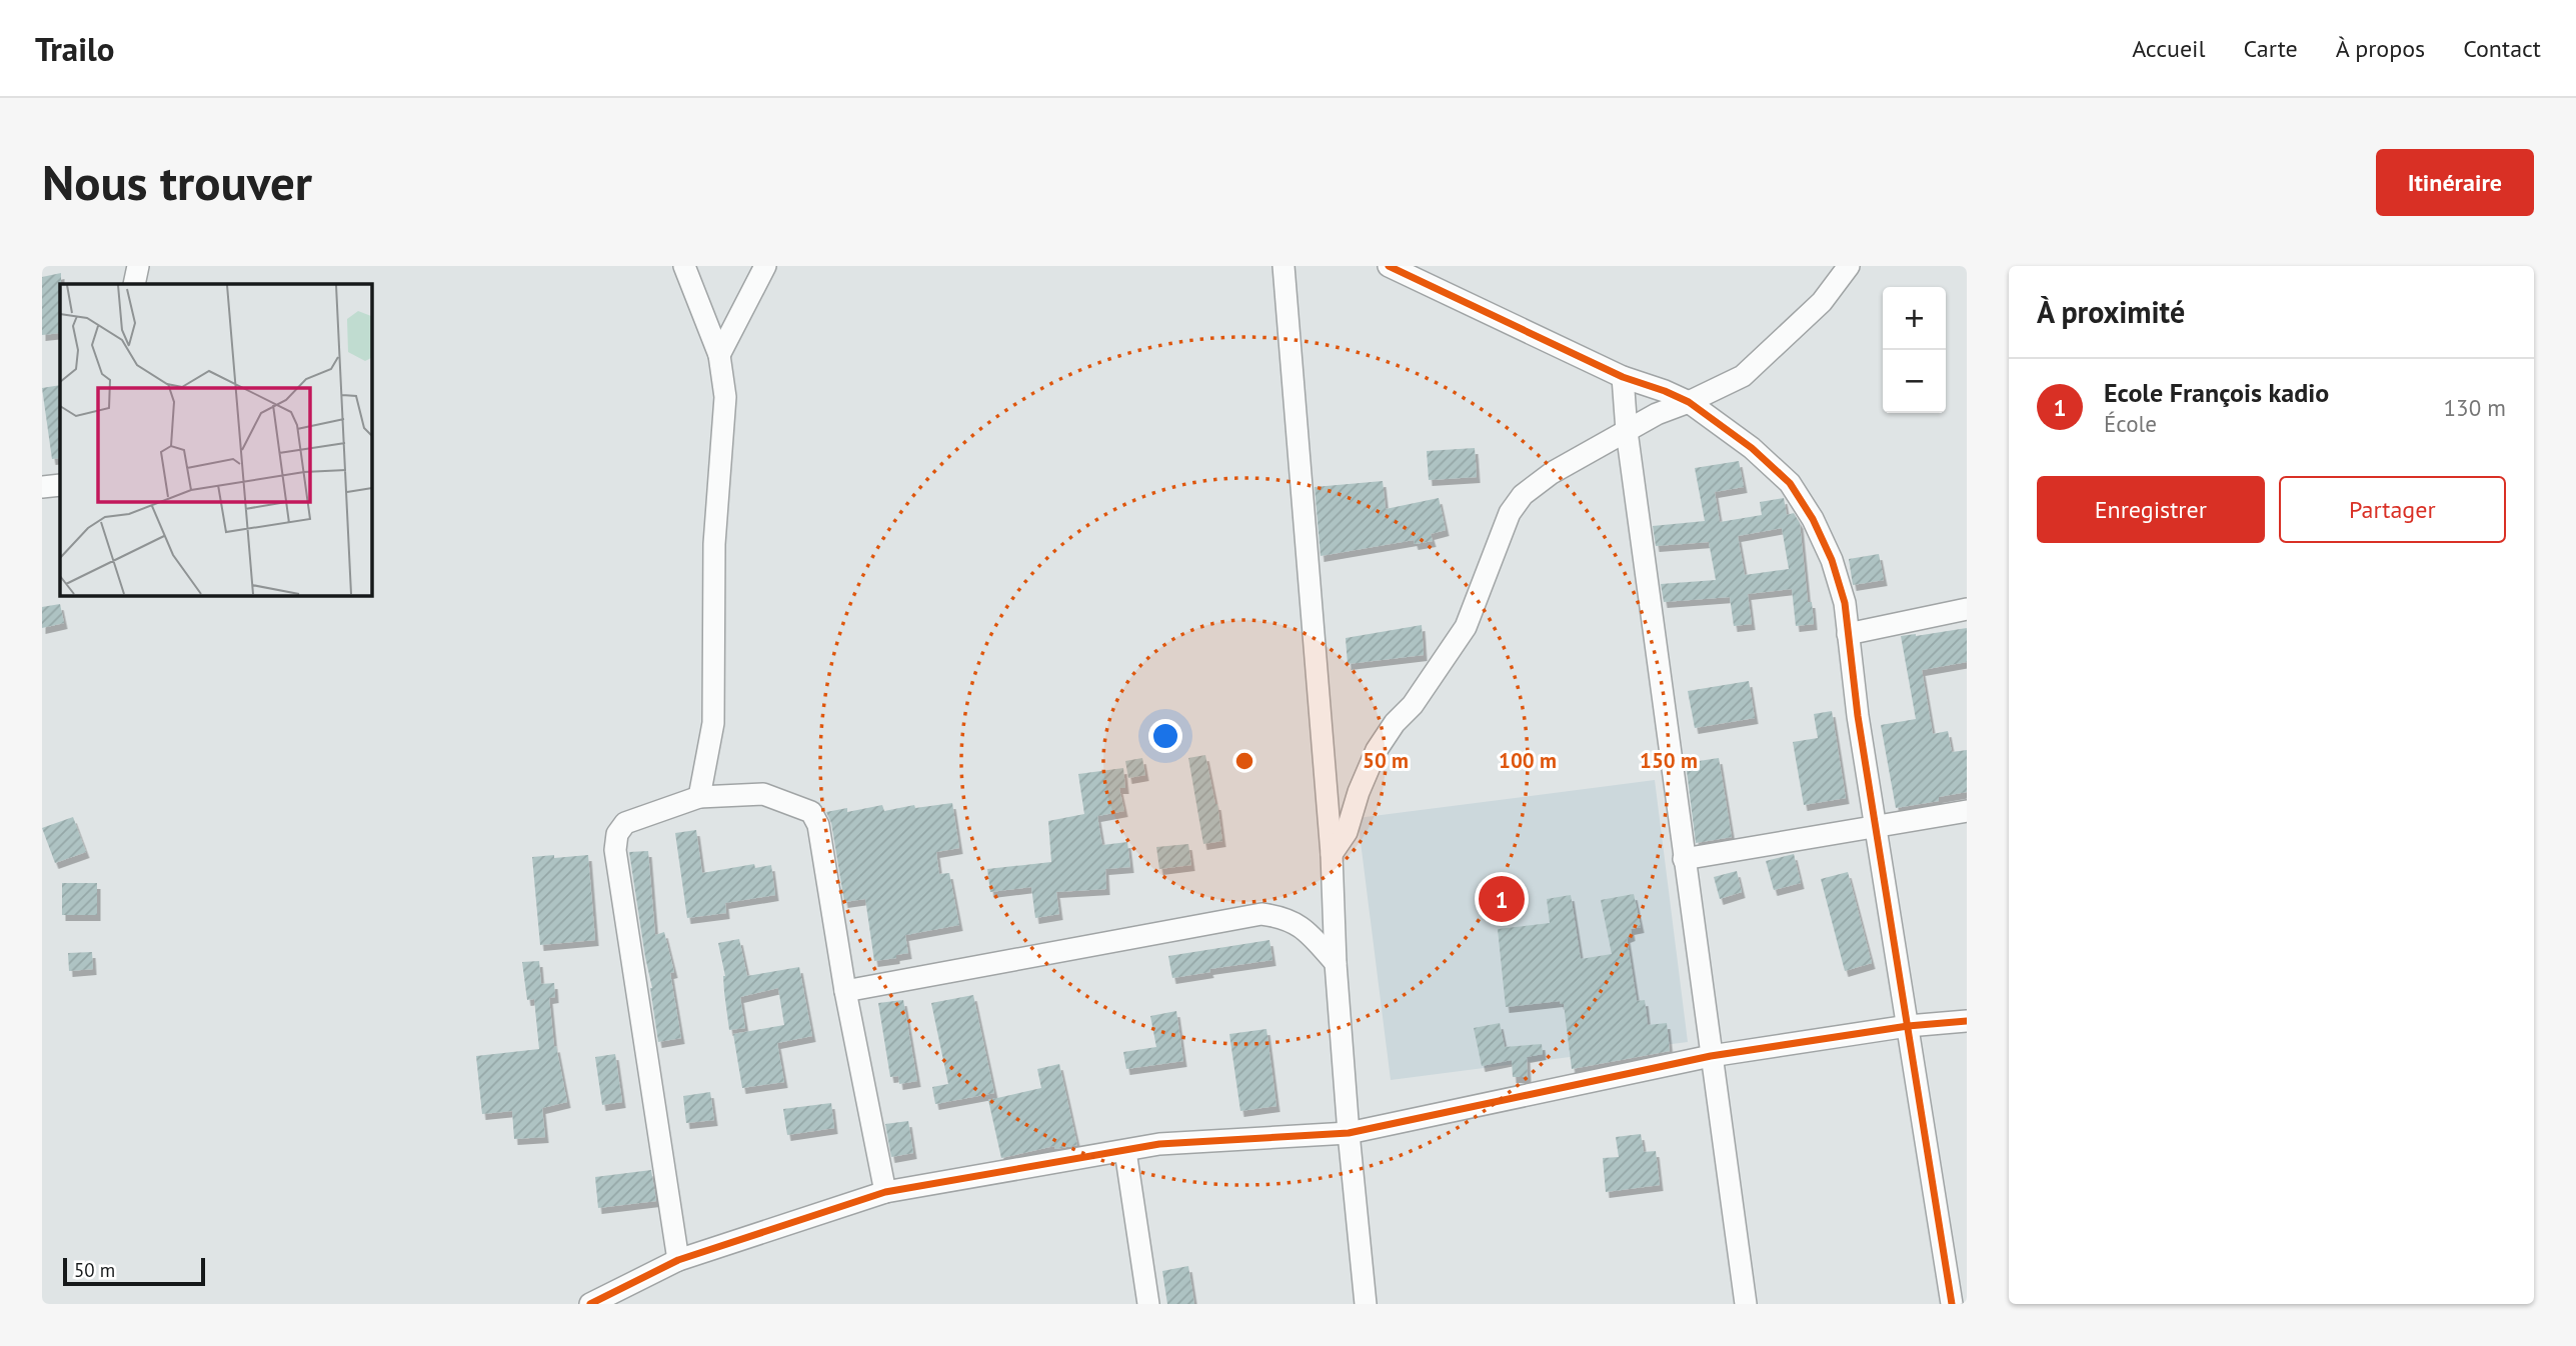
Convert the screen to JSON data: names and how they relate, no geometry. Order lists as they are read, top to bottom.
{
  "scale_bar": "50 m",
  "page": {
    "header": "Trailo",
    "nav": [
      "Accueil",
      "Carte",
      "À propos",
      "Contact"
    ],
    "buttons": [
      "Itinéraire",
      ["Enregistrer", "Partager"]
    ],
    "title": "Nous trouver",
    "heading": "À proximité",
    "map_buttons": ["+", "−"],
    "list": [
      {
        "mark": "1",
        "name": "Ecole François kadio",
        "note": "École",
        "value": "130 m"
      }
    ],
    "pins": "1",
    "scale": "50 m"
  },
  "rings": ["50 m", "100 m", "150 m"]
}
